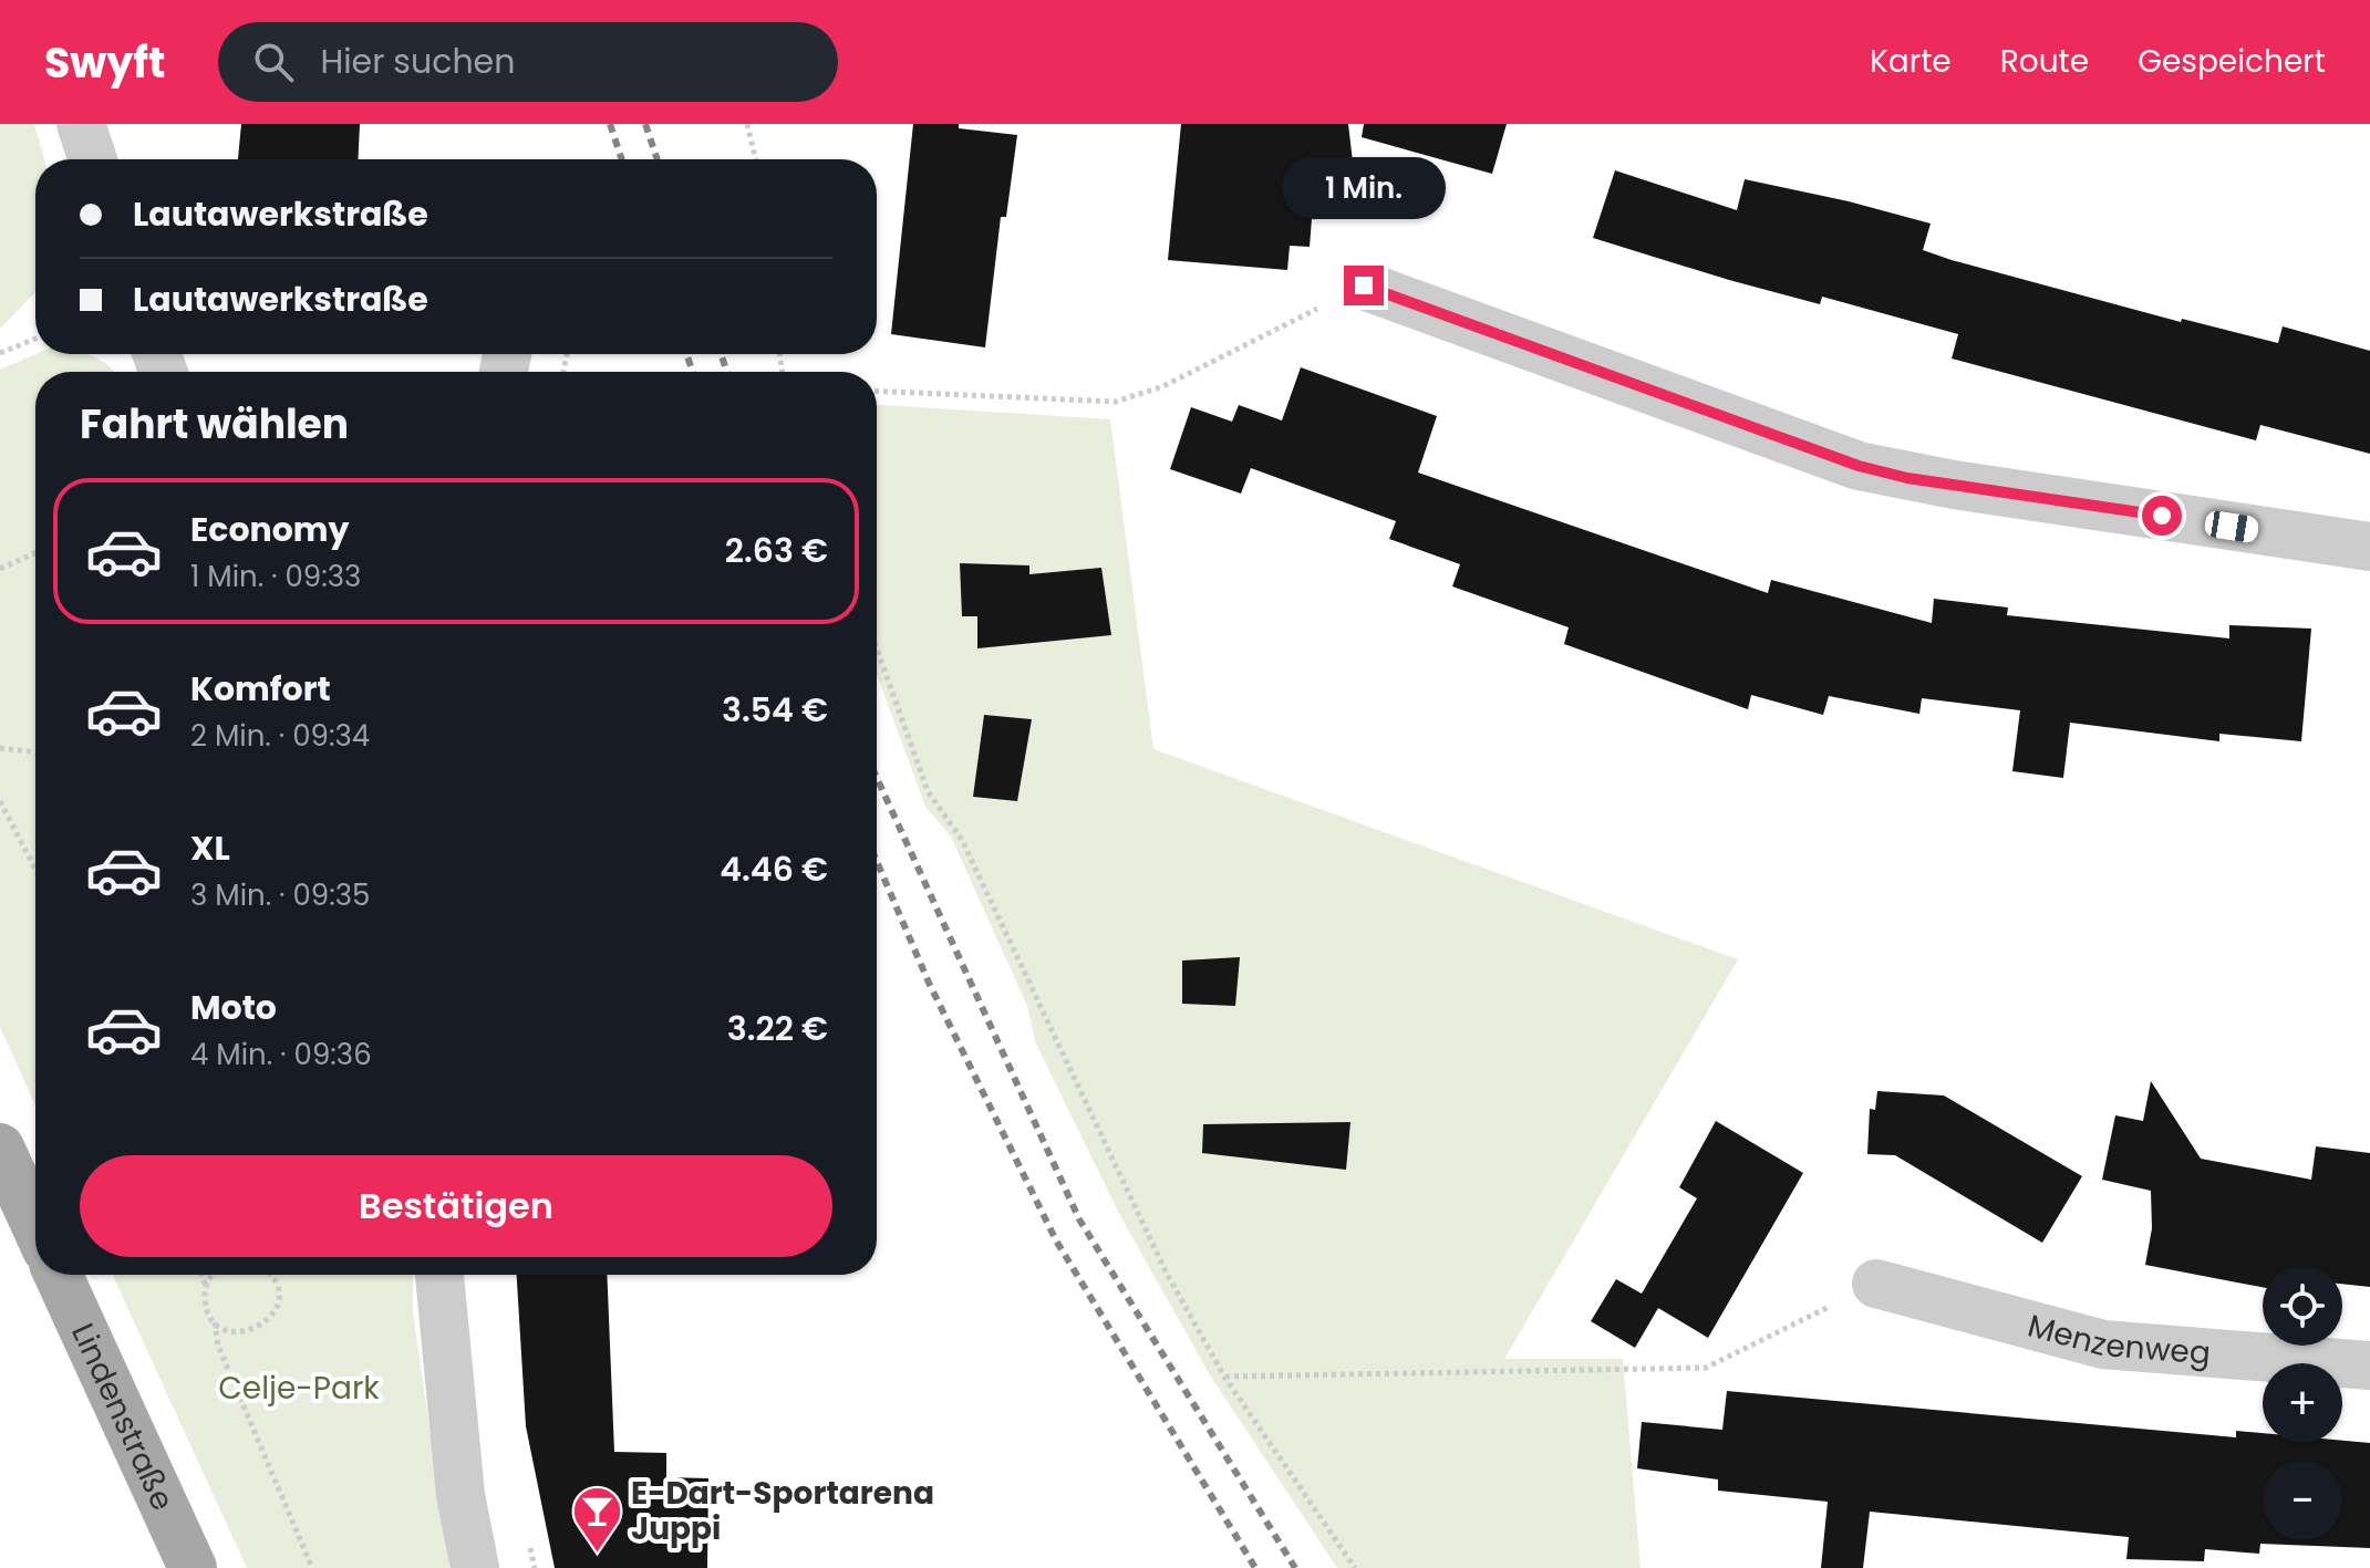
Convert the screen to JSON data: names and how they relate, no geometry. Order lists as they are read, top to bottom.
{
  "streets": {
    "main road": ["Lindenstraße"],
    "street": ["Menzenweg"]
  },
  "parks": ["Celje-Park"],
  "places": {
    "bar": ["E-Dart-Sportarena Juppi"]
  },
  "page": {
    "header": "Swyft",
    "search": "Hier suchen",
    "nav": ["Karte", "Route", "Gespeichert"],
    "bubble": "1 Min.",
    "banner": ["Lautawerkstraße", "Lautawerkstraße"],
    "heading": "Fahrt wählen",
    "list": [
      {
        "name": "Economy",
        "note": "1 Min. · 09:33",
        "value": "2.63 €"
      },
      {
        "name": "Komfort",
        "note": "2 Min. · 09:34",
        "value": "3.54 €"
      },
      {
        "name": "XL",
        "note": "3 Min. · 09:35",
        "value": "4.46 €"
      },
      {
        "name": "Moto",
        "note": "4 Min. · 09:36",
        "value": "3.22 €"
      }
    ],
    "buttons": "Bestätigen",
    "map_buttons": ["+", "−"]
  }
}
